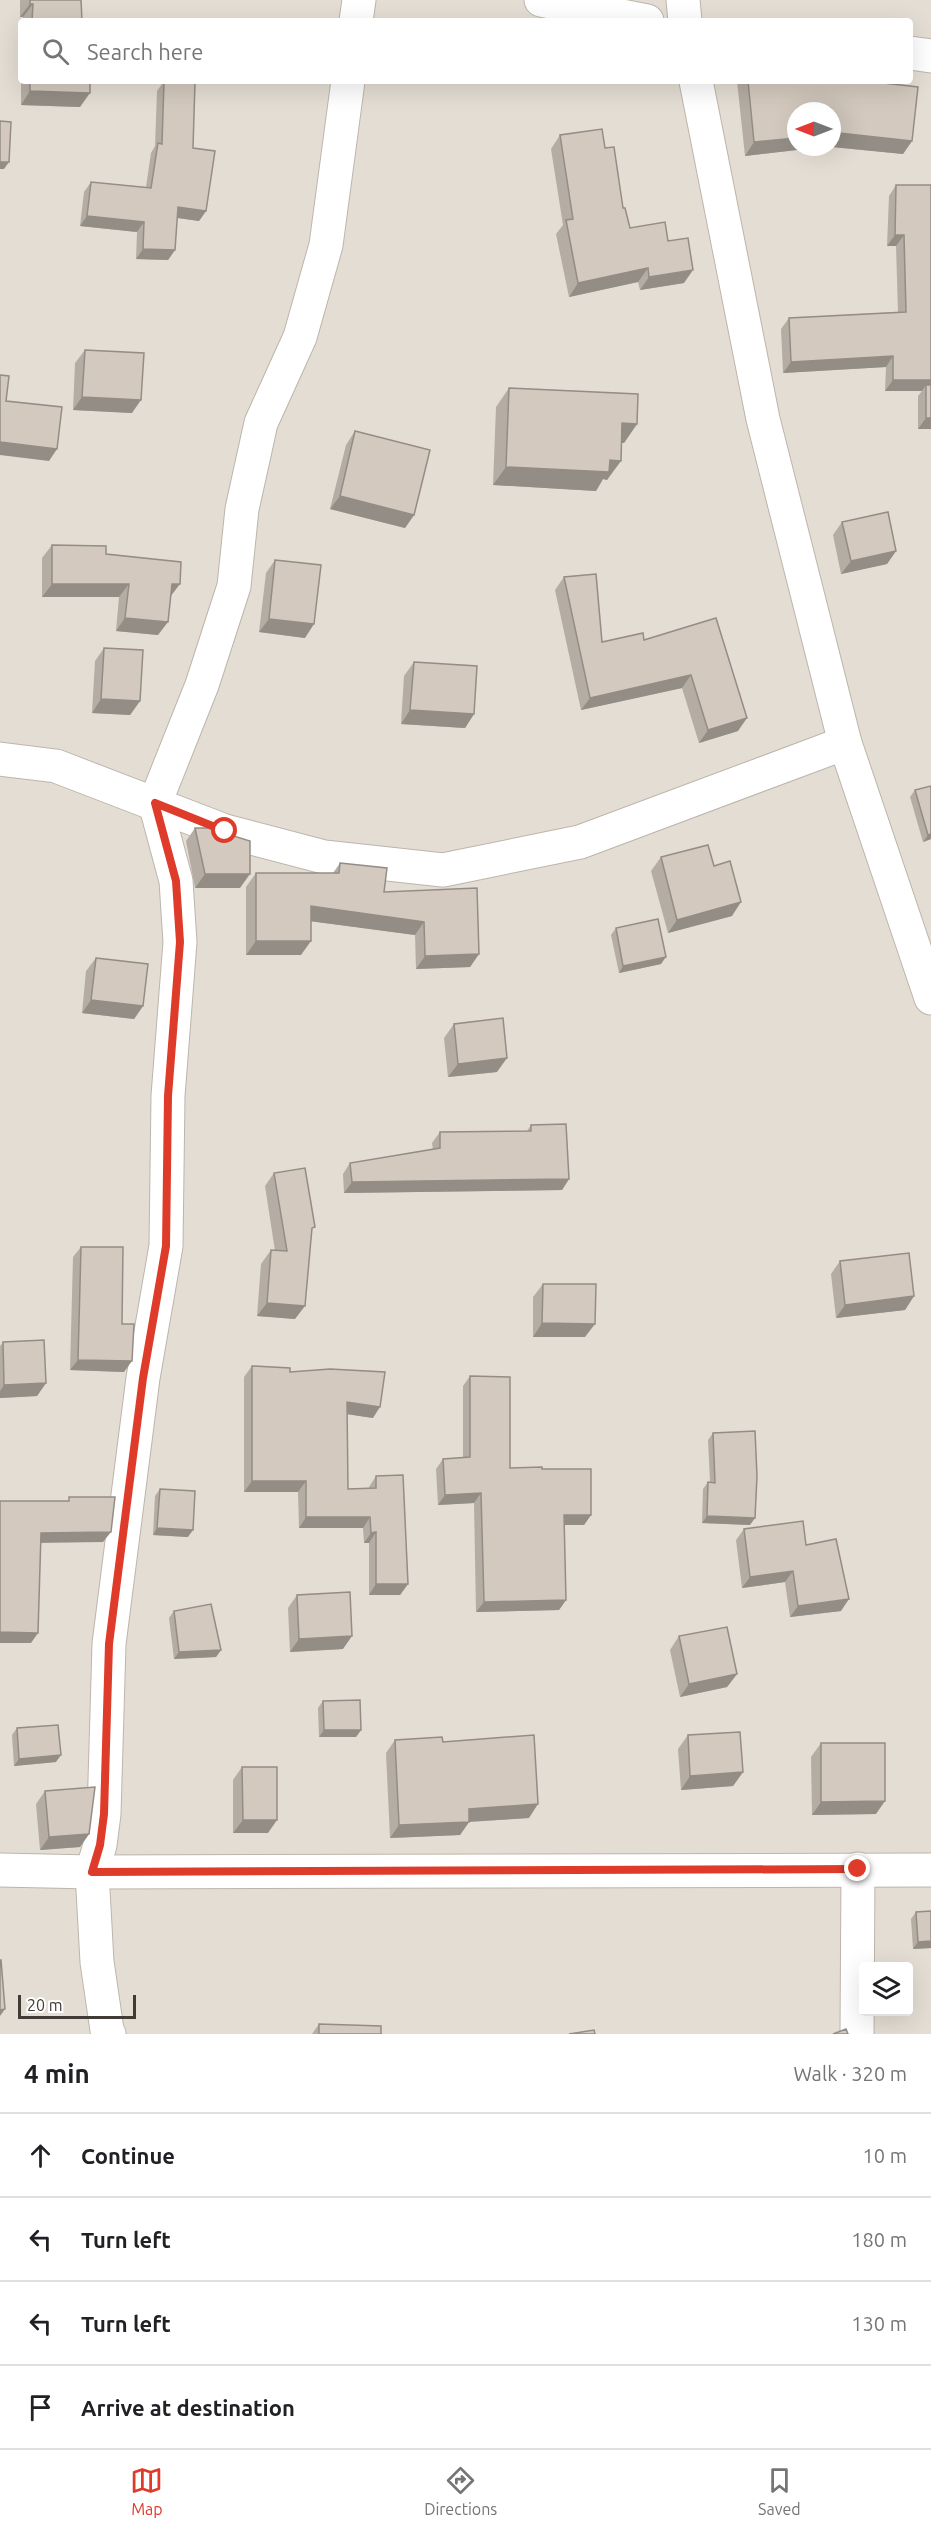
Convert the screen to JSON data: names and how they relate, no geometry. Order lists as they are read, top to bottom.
{
  "scale_bar": "20 m",
  "north": "left",
  "page": {
    "search": "Search here",
    "scale": "20 m",
    "heading": ["4 min", "Walk · 320 m"],
    "list": [
      ["Continue", "10 m"],
      ["Turn left", "180 m"],
      ["Turn left", "130 m"],
      "Arrive at destination"
    ],
    "nav": ["Map", "Directions", "Saved"]
  }
}
